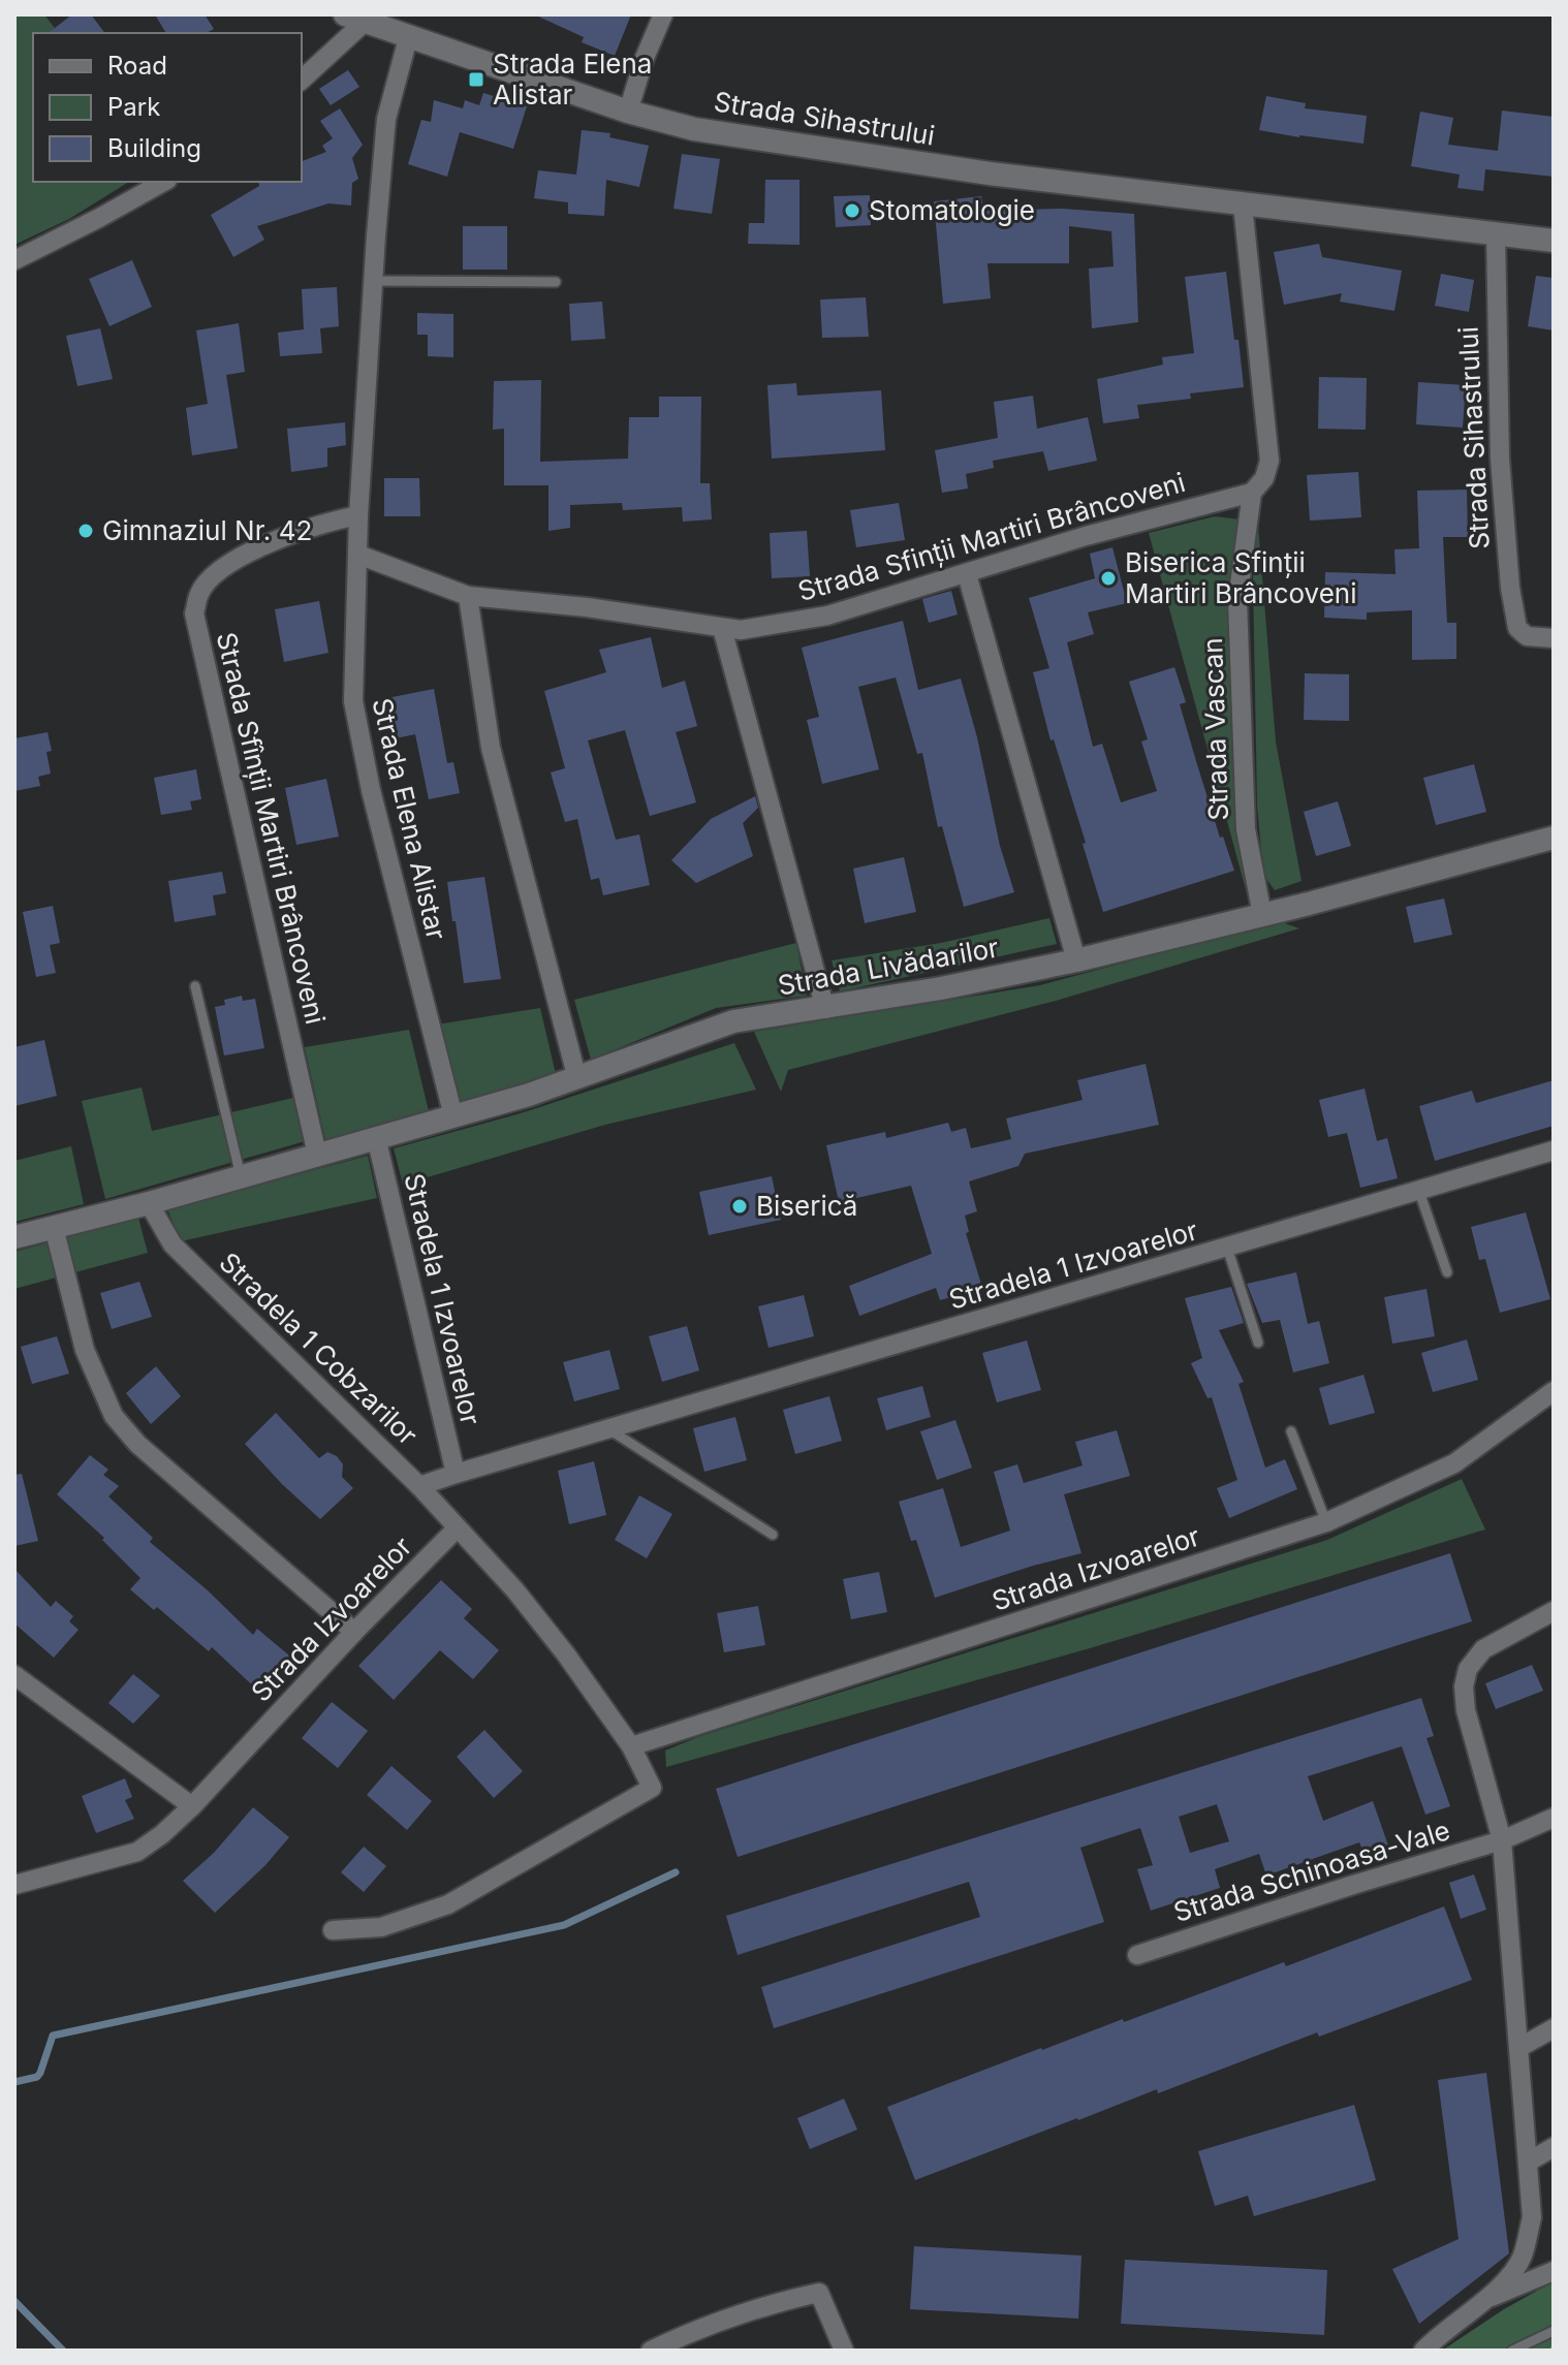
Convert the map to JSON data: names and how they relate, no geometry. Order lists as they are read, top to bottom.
{
  "streets": {
    "street": [
      "Strada Sihastrului",
      "Strada Sfinții Martiri Brâncoveni",
      "Strada Vascan",
      "Strada Elena Alistar",
      "Strada Sfînții Martiri Brâncoveni",
      "Strada Livădarilor",
      "Stradela 1 Izvoarelor",
      "Stradela 1 Cobzarilor",
      "Strada Izvoarelor",
      "Strada Schinoasa-Vale"
    ]
  },
  "crossings": [
    ["Strada Sfinții Martiri Brâncoveni", "Strada Vascan"],
    ["Strada Sfinții Martiri Brâncoveni", "Strada Elena Alistar"],
    ["Strada Vascan", "Strada Livădarilor"],
    ["Strada Elena Alistar", "Strada Sfînții Martiri Brâncoveni"],
    ["Strada Elena Alistar", "Strada Livădarilor"],
    ["Strada Sfînții Martiri Brâncoveni", "Strada Livădarilor"],
    ["Strada Livădarilor", "Stradela 1 Izvoarelor"],
    ["Strada Livădarilor", "Stradela 1 Cobzarilor"],
    ["Stradela 1 Izvoarelor", "Stradela 1 Cobzarilor"],
    ["Stradela 1 Cobzarilor", "Strada Izvoarelor"]
  ],
  "places": {
    "transit": ["Strada Elena Alistar"],
    "other": [
      "Stomatologie",
      "Gimnaziul Nr. 42",
      "Biserica Sfinții Martiri Brâncoveni",
      "Biserică"
    ]
  },
  "legend": ["Road", "Park", "Building"]
}
